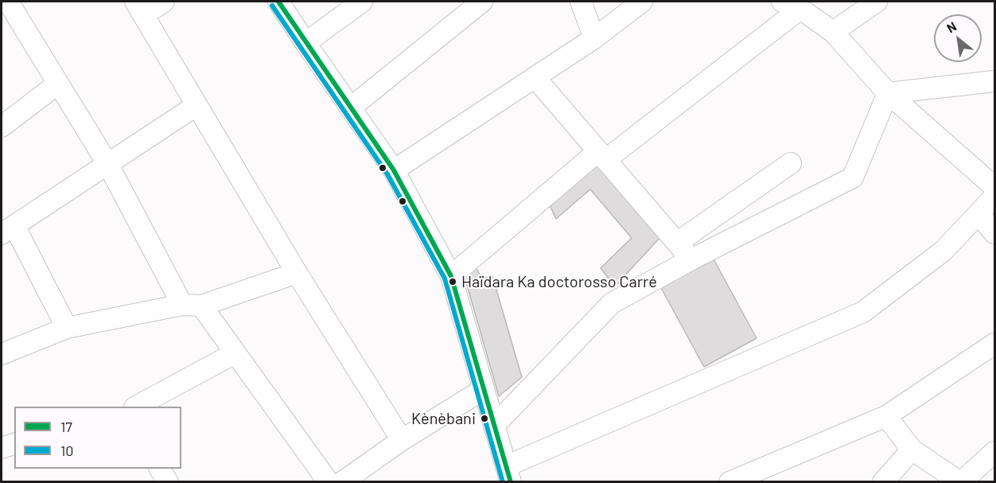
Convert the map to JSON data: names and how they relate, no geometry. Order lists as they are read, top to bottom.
{
  "places": ["Haïdara Ka doctorosso Carré", "Kènèbani"],
  "lines": ["transit line 17", "transit line 10"],
  "legend": ["17", "10"],
  "north": "top left"
}
